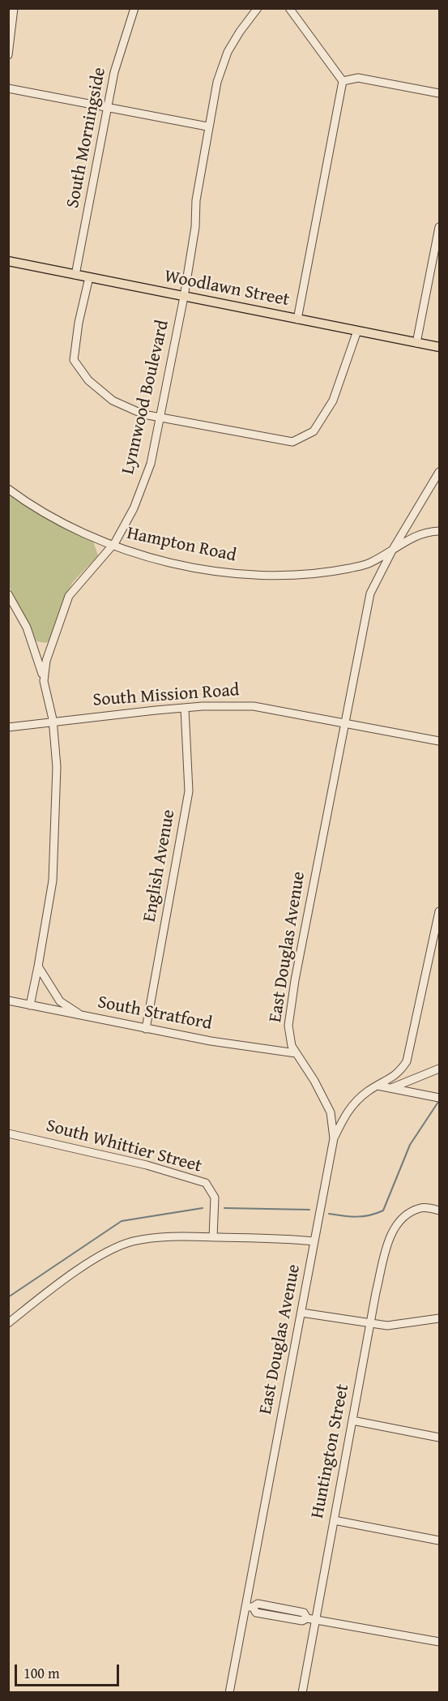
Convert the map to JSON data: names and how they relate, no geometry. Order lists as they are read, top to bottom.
{
  "streets": {
    "main road": ["Woodlawn Street"],
    "street": [
      "South Morningside",
      "Lynnwood Boulevard",
      "Hampton Road",
      "South Mission Road",
      "English Avenue",
      "East Douglas Avenue",
      "South Stratford",
      "South Whittier Street",
      "Huntington Street"
    ]
  },
  "crossings": [
    ["South Morningside", "Woodlawn Street"],
    ["Woodlawn Street", "Lynnwood Boulevard"],
    ["Lynnwood Boulevard", "Hampton Road"],
    ["Lynnwood Boulevard", "South Mission Road"],
    ["Lynnwood Boulevard", "South Stratford"],
    ["Hampton Road", "East Douglas Avenue"],
    ["South Mission Road", "English Avenue"],
    ["South Mission Road", "East Douglas Avenue"],
    ["English Avenue", "South Stratford"],
    ["East Douglas Avenue", "South Stratford"]
  ],
  "scale_bar": "100 m"
}
